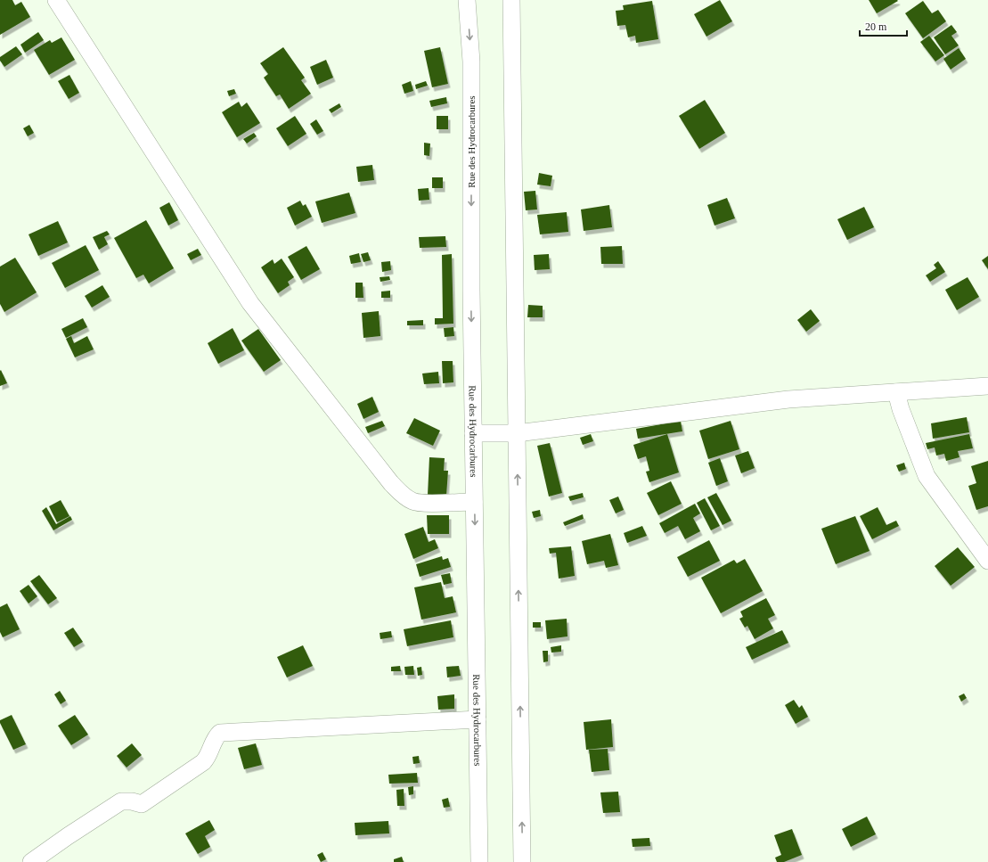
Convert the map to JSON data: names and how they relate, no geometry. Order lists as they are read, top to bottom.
{
  "streets": {
    "street": ["Rue des Hydrocarbures"]
  },
  "scale_bar": "20 m"
}
